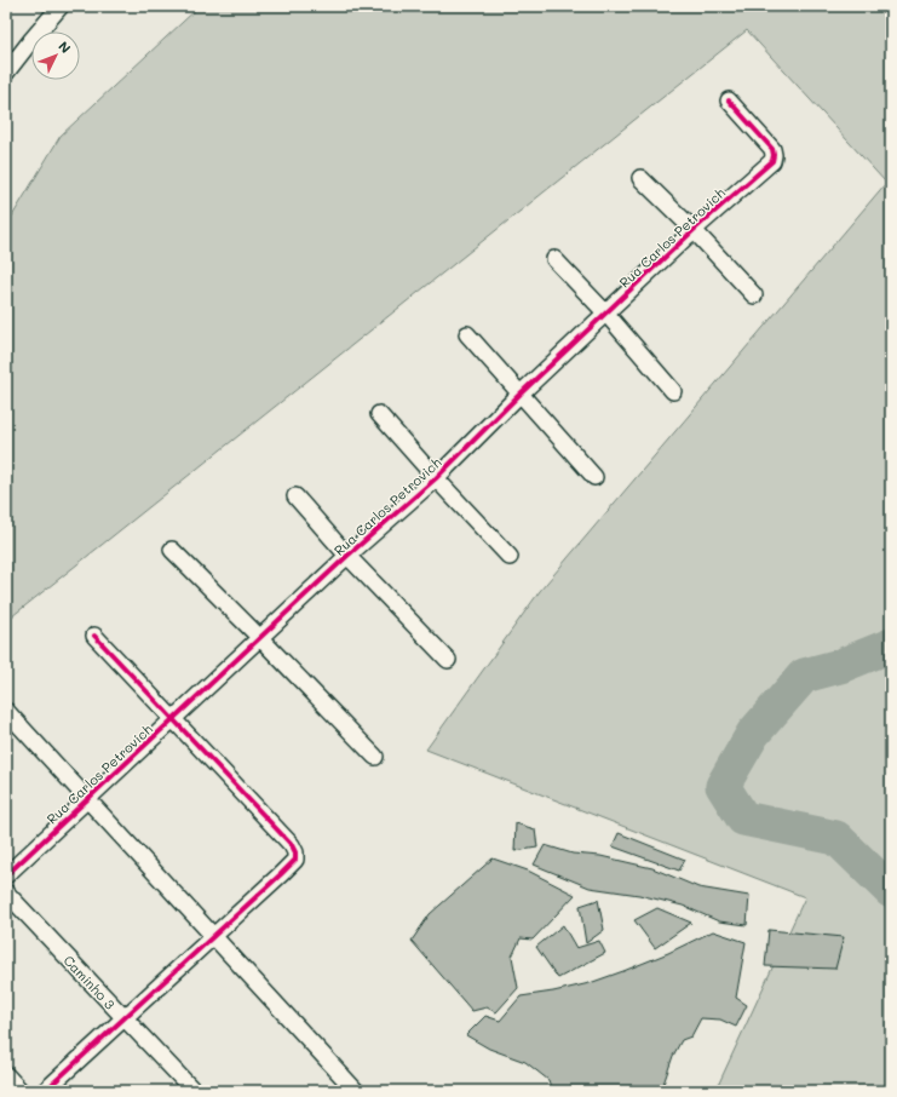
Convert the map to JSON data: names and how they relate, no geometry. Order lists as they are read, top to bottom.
{
  "streets": {
    "street": ["Rua Carlos Petrovich", "Caminho 3"]
  },
  "north": "top right"
}
